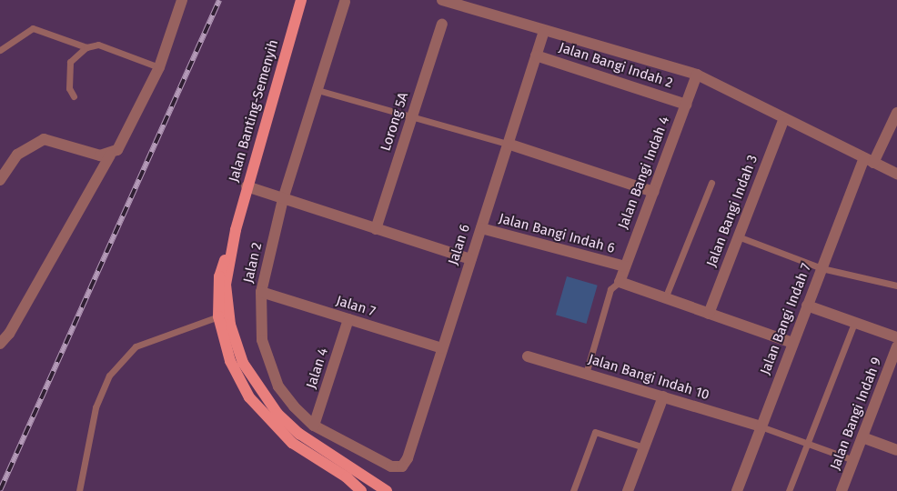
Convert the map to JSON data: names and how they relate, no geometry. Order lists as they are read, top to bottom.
{
  "streets": {
    "main road": ["Jalan Banting-Semenyih"],
    "street": [
      "Jalan Bangi Indah 2",
      "Lorong 5A",
      "Jalan Bangi Indah 4",
      "Jalan Bangi Indah 3",
      "Jalan Bangi Indah 6",
      "Jalan 6",
      "Jalan 2",
      "Jalan 7",
      "Jalan Bangi Indah 7",
      "Jalan 4",
      "Jalan Bangi Indah 10",
      "Jalan Bangi Indah 9"
    ]
  },
  "crossings": [
    ["Jalan Bangi Indah 2", "Jalan Bangi Indah 4"],
    ["Jalan Bangi Indah 2", "Jalan 6"],
    ["Jalan Bangi Indah 4", "Jalan Bangi Indah 6"],
    ["Jalan Bangi Indah 6", "Jalan 6"],
    ["Jalan 6", "Jalan 2"],
    ["Jalan 6", "Jalan 7"],
    ["Jalan 2", "Jalan 7"],
    ["Jalan 2", "Jalan 4"],
    ["Jalan 7", "Jalan 4"],
    ["Jalan Bangi Indah 7", "Jalan Bangi Indah 10"]
  ]
}
